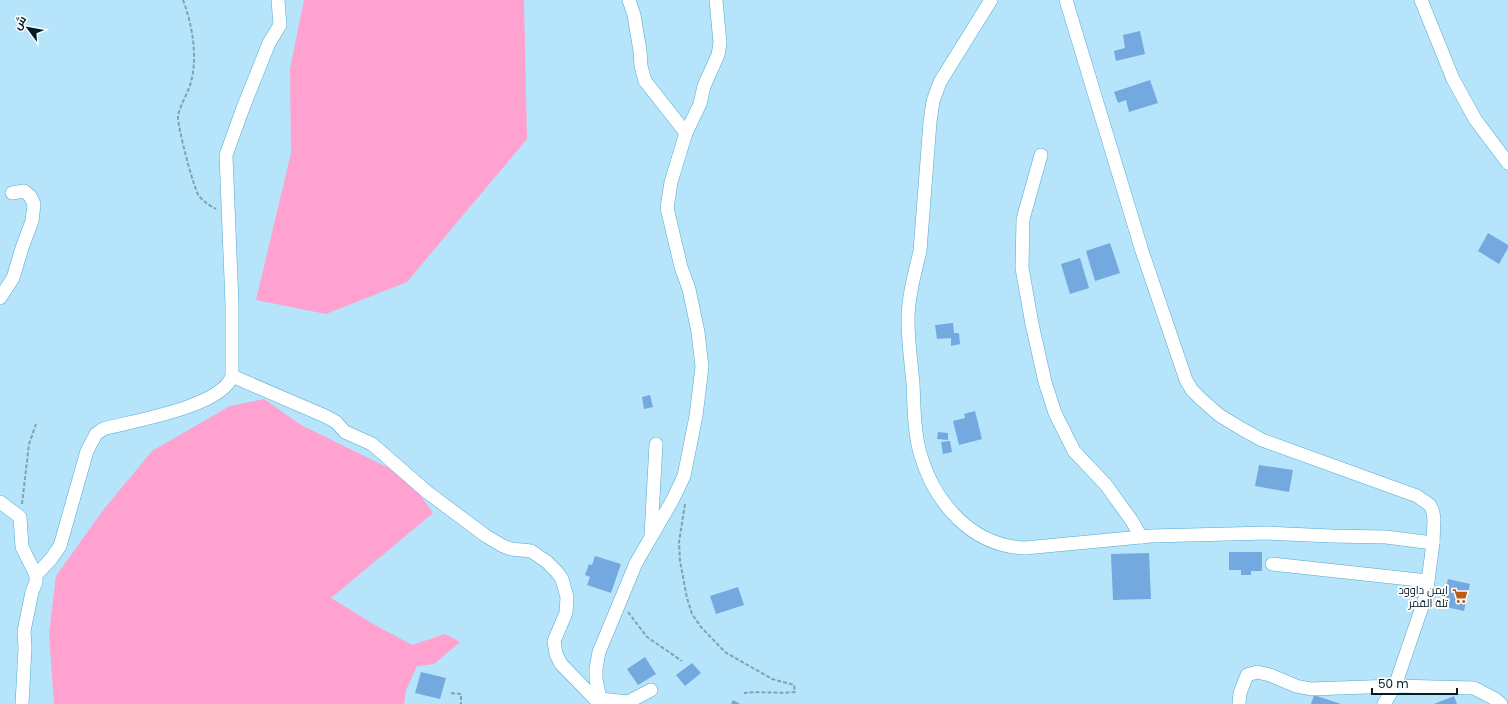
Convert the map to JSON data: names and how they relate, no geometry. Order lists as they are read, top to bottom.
{
  "places": {
    "supermarket": ["ايمن داوود تلة القمر"]
  },
  "scale_bar": "50 m",
  "north": "top left"
}
